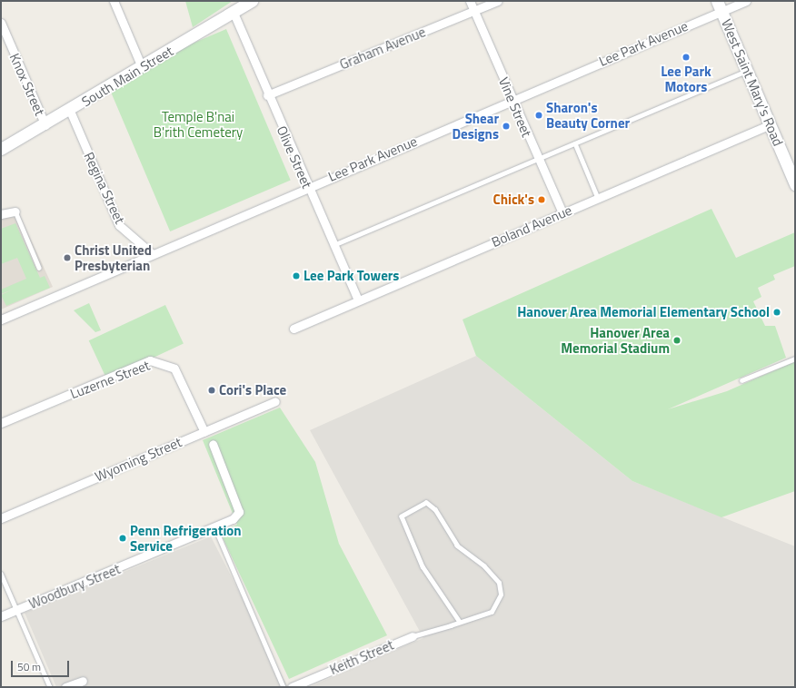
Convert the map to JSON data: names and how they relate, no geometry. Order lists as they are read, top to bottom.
{
  "streets": {
    "main road": ["South Main Street", "West Saint Mary's Road"],
    "street": [
      "Lee Park Avenue",
      "Graham Avenue",
      "Knox Street",
      "Vine Street",
      "Olive Street",
      "Regina Street",
      "Boland Avenue",
      "Luzerne Street",
      "Wyoming Street",
      "Woodbury Street",
      "Keith Street"
    ]
  },
  "crossings": [
    ["Lee Park Avenue", "West Saint Mary's Road"],
    ["Lee Park Avenue", "Vine Street"],
    ["Lee Park Avenue", "Olive Street"],
    ["Lee Park Avenue", "Regina Street"],
    ["Graham Avenue", "Vine Street"],
    ["Graham Avenue", "Olive Street"],
    ["South Main Street", "Knox Street"],
    ["South Main Street", "Olive Street"],
    ["South Main Street", "Regina Street"],
    ["West Saint Mary's Road", "Boland Avenue"],
    ["Vine Street", "Boland Avenue"],
    ["Olive Street", "Boland Avenue"],
    ["Luzerne Street", "Wyoming Street"]
  ],
  "parks": ["Temple B'nai B'rith Cemetery"],
  "places": [
    "Lee Park Motors",
    "Sharon's Beauty Corner",
    "Shear Designs",
    "Chick's",
    "Christ United Presbyterian",
    "Lee Park Towers",
    "Hanover Area Memorial Elementary School",
    "Hanover Area Memorial Stadium",
    "Cori's Place",
    "Penn Refrigeration Service"
  ],
  "scale_bar": "50 m"
}
